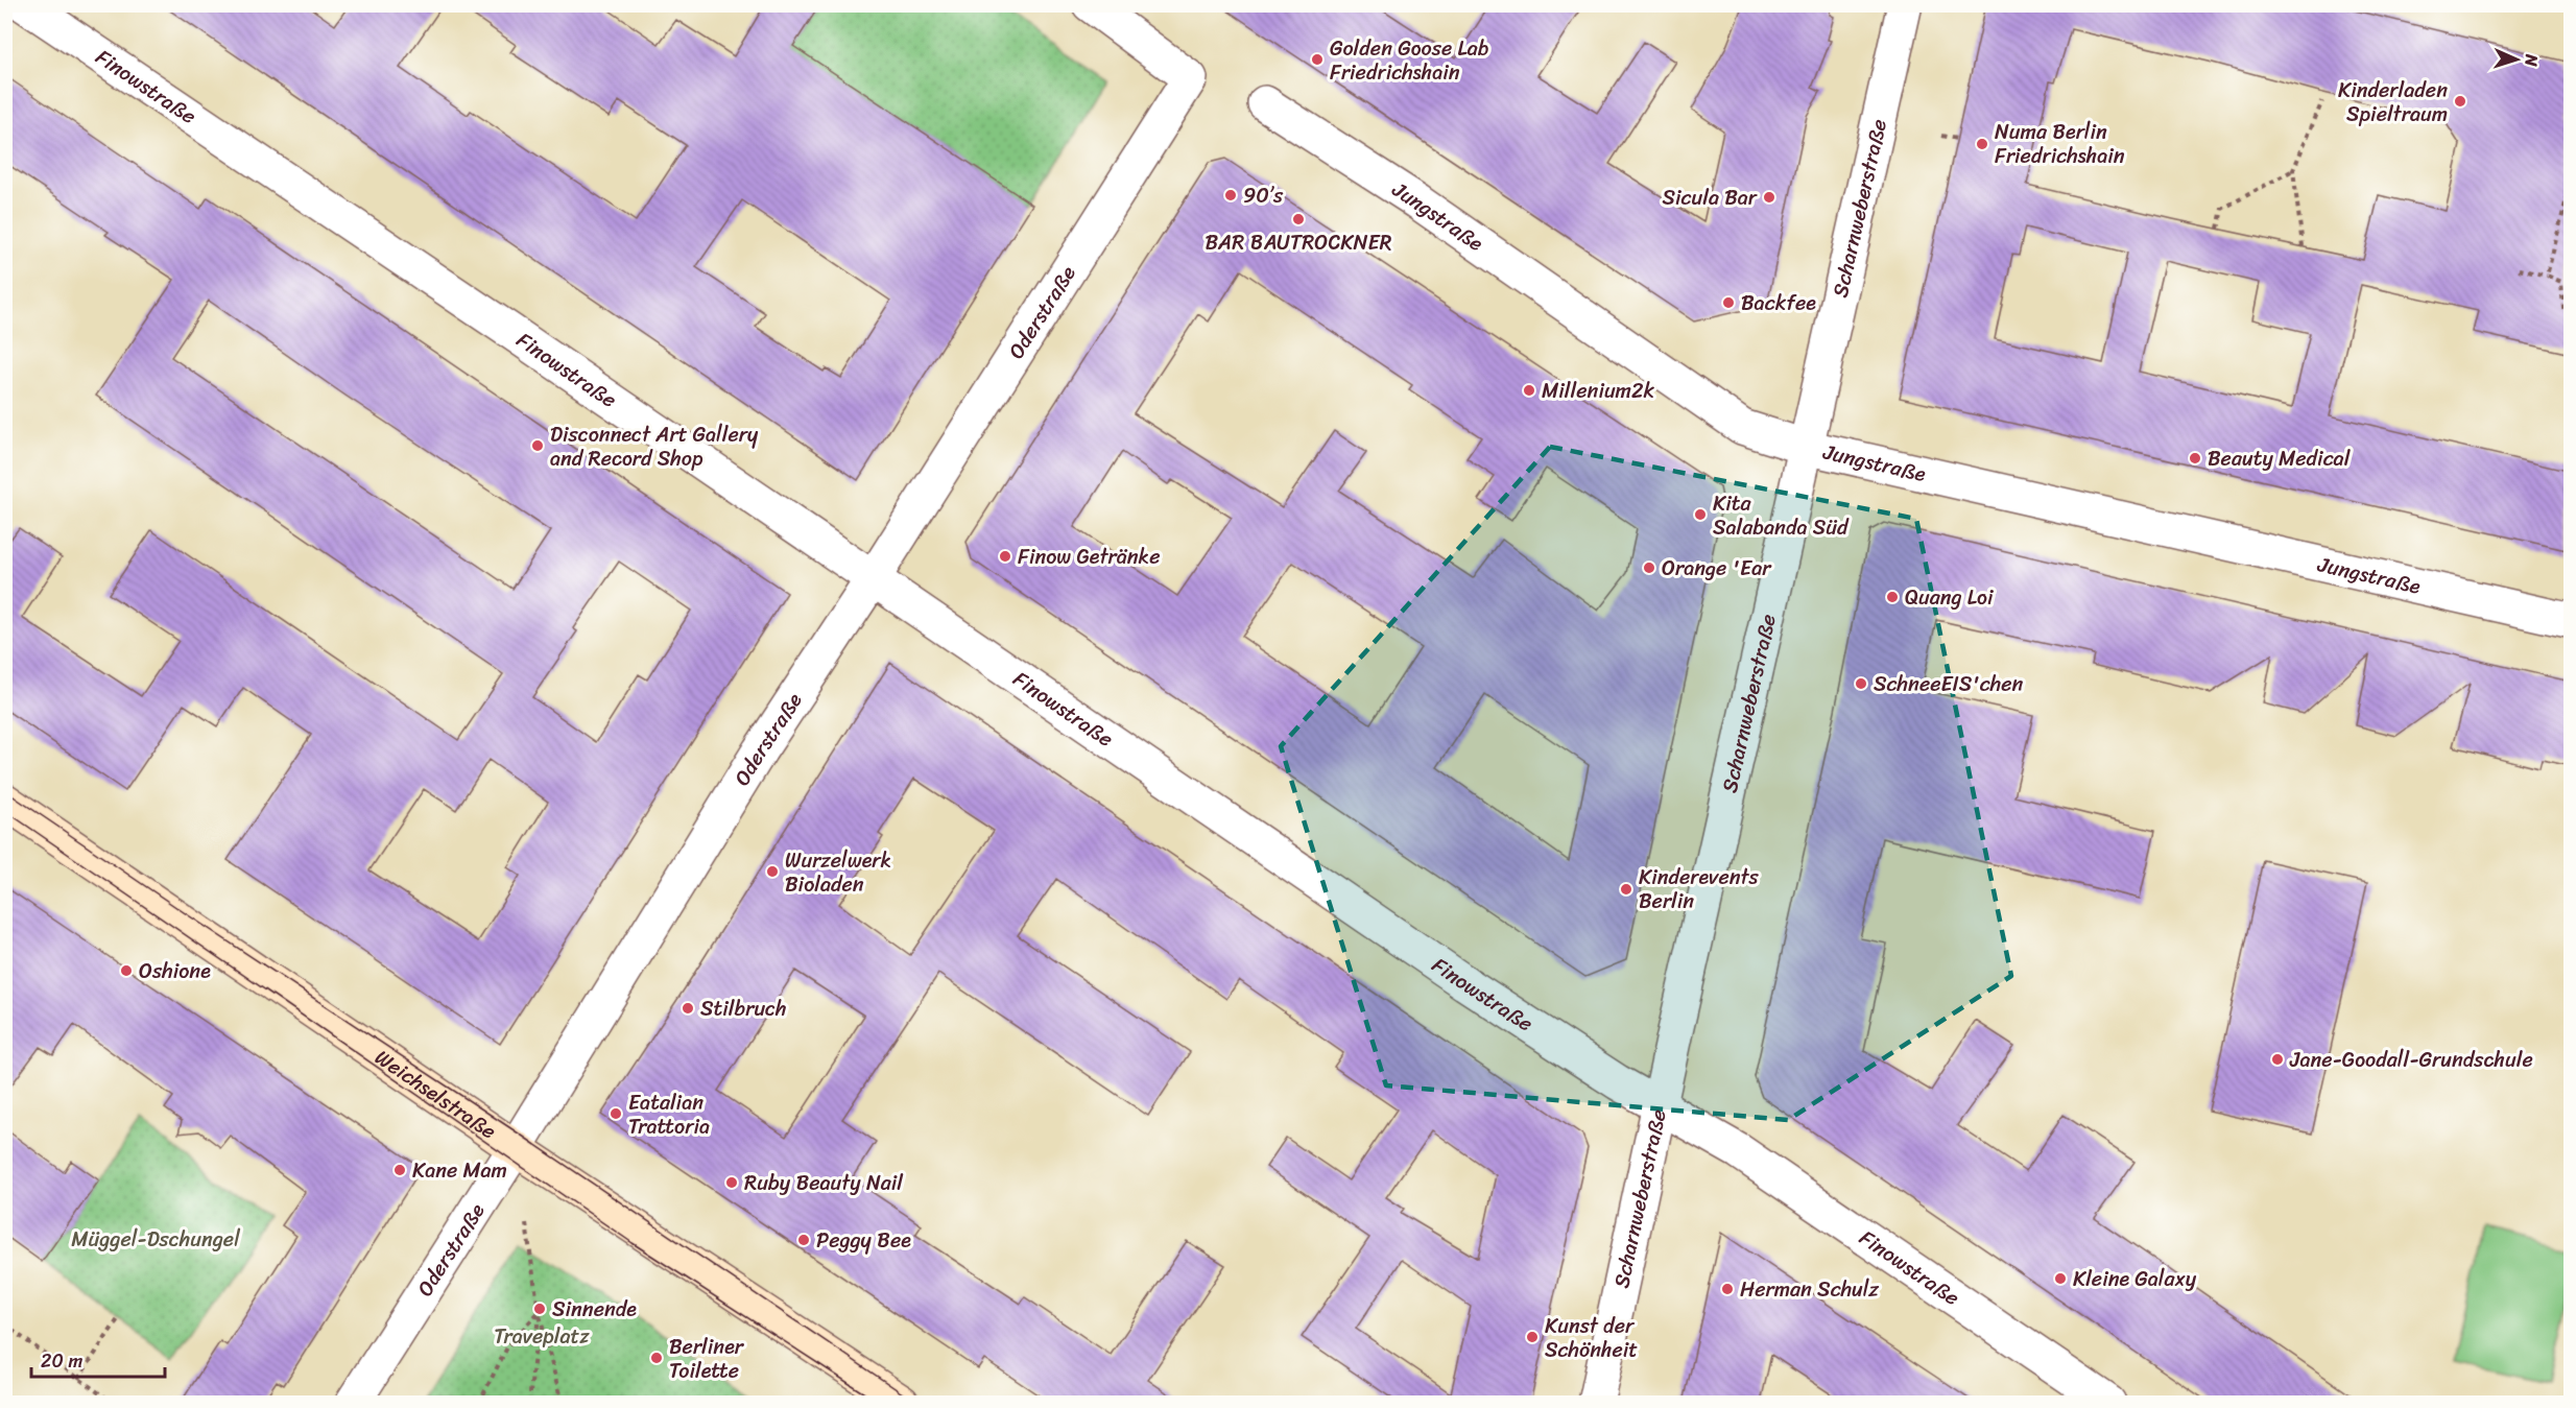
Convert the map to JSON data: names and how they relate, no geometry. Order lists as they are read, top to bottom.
{
  "streets": {
    "street": [
      "Finowstraße",
      "Scharnweberstraße",
      "Jungstraße",
      "Oderstraße",
      "Weichselstraße"
    ]
  },
  "crossings": [
    ["Finowstraße", "Scharnweberstraße"],
    ["Finowstraße", "Oderstraße"],
    ["Scharnweberstraße", "Jungstraße"],
    ["Oderstraße", "Weichselstraße"]
  ],
  "parks": ["Müggel-Dschungel", "Traveplatz"],
  "places": [
    "Golden Goose Lab Friedrichshain",
    "Kinderladen Spieltraum",
    "Numa Berlin Friedrichshain",
    "90’s",
    "Sicula Bar",
    "BAR BAUTROCKNER",
    "Backfee",
    "Millenium2k",
    "Disconnect Art Gallery and Record Shop",
    "Beauty Medical",
    "Kita Salabanda Süd",
    "Finow Getränke",
    "Orange 'Ear",
    "Quang Loi",
    "SchneeEIS'chen",
    "Wurzelwerk Bioladen",
    "Kinderevents Berlin",
    "Oshione",
    "Stilbruch",
    "Jane-Goodall-Grundschule",
    "Eatalian Trattoria",
    "Kane Mam",
    "Ruby Beauty Nail",
    "Peggy Bee",
    "Kleine Galaxy",
    "Herman Schulz",
    "Sinnende",
    "Kunst der Schönheit",
    "Berliner Toilette"
  ],
  "scale_bar": "20 m",
  "north": "right"
}
